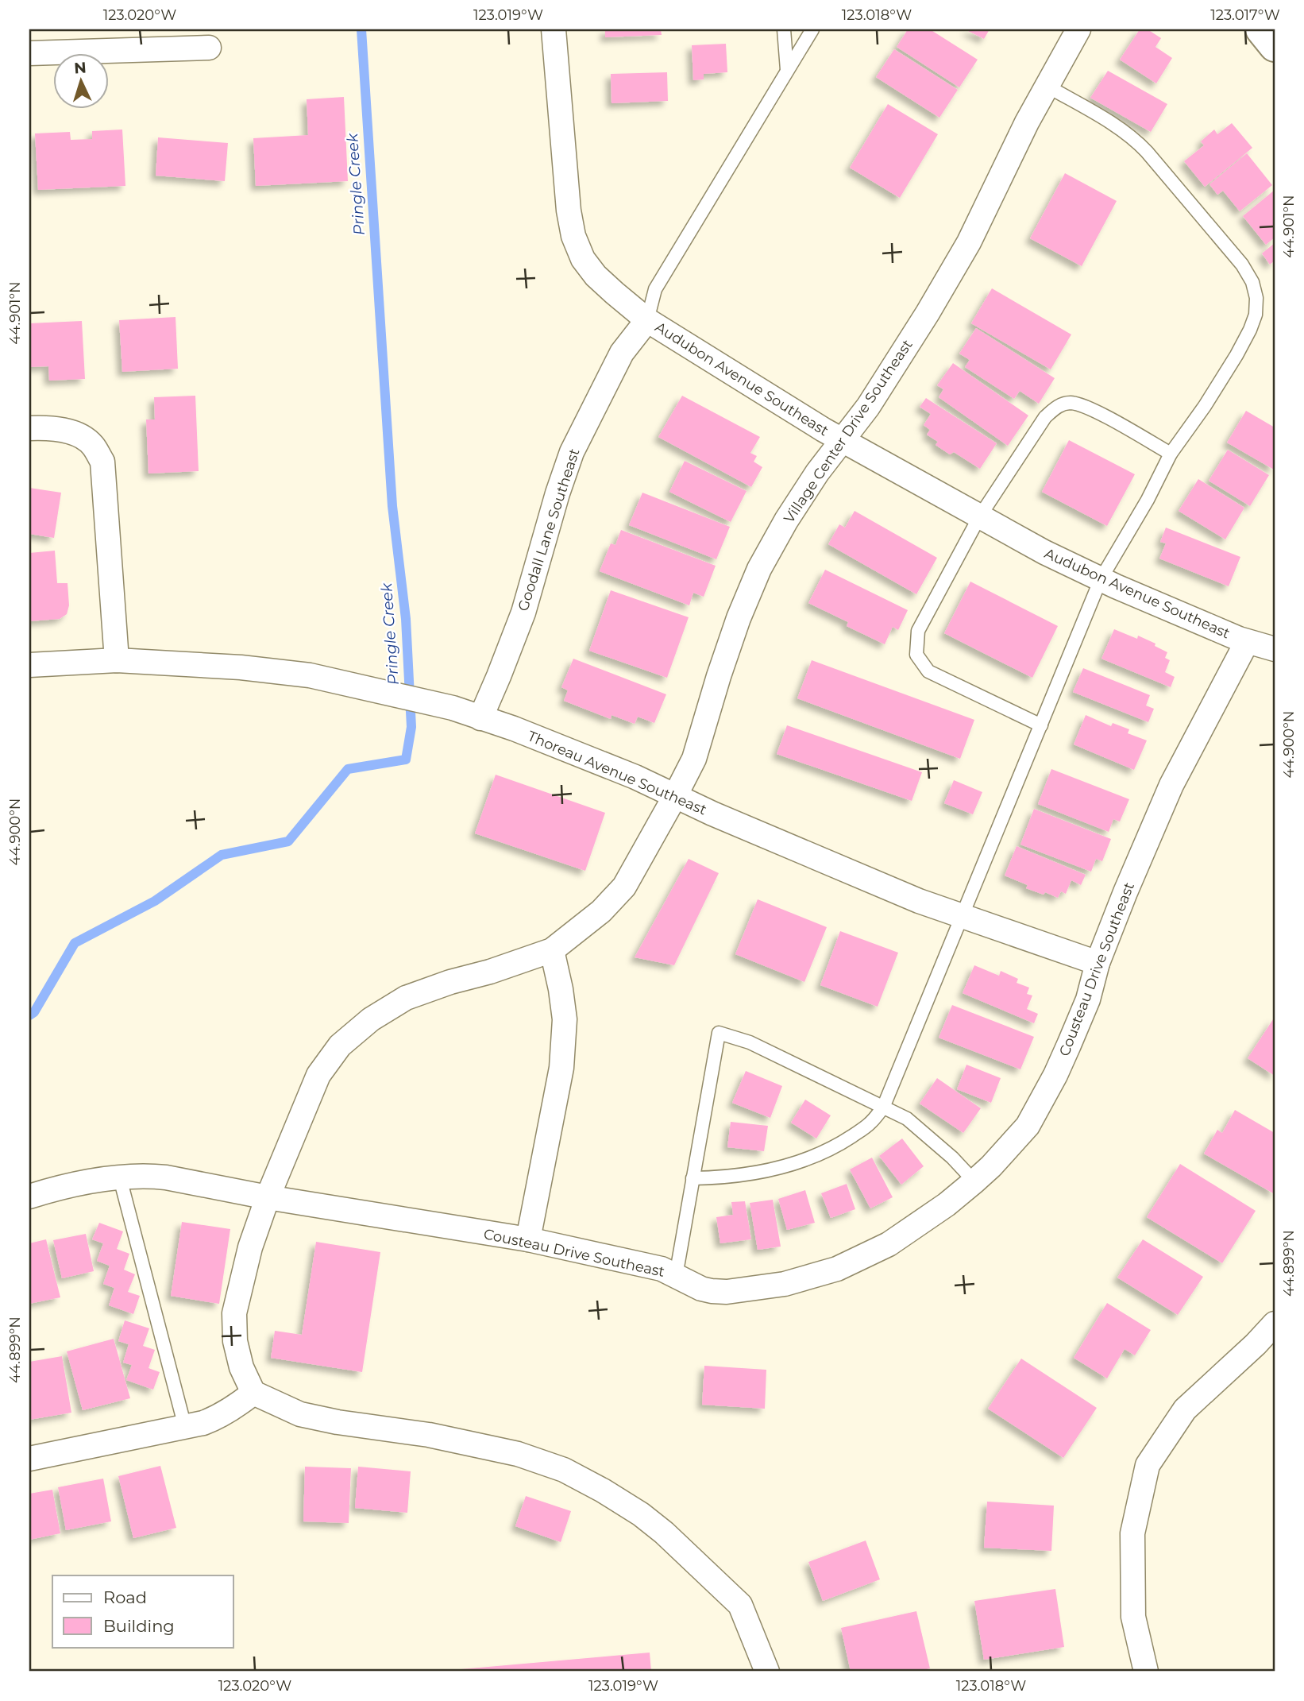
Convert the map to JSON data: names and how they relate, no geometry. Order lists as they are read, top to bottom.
{
  "streets": {
    "street": [
      "Audubon Avenue Southeast",
      "Village Center Drive Southeast",
      "Goodall Lane Southeast",
      "Thoreau Avenue Southeast",
      "Cousteau Drive Southeast"
    ]
  },
  "crossings": [
    ["Audubon Avenue Southeast", "Village Center Drive Southeast"],
    ["Audubon Avenue Southeast", "Goodall Lane Southeast"],
    ["Audubon Avenue Southeast", "Cousteau Drive Southeast"],
    ["Village Center Drive Southeast", "Thoreau Avenue Southeast"],
    ["Village Center Drive Southeast", "Cousteau Drive Southeast"],
    ["Goodall Lane Southeast", "Thoreau Avenue Southeast"],
    ["Thoreau Avenue Southeast", "Cousteau Drive Southeast"]
  ],
  "water": ["Pringle Creek"],
  "legend": ["Road", "Building"],
  "north": "top",
  "coordinates": [
    "123.020°W",
    "123.019°W",
    "123.018°W",
    "123.017°W",
    "44.901°N",
    "44.900°N",
    "44.899°N"
  ]
}
